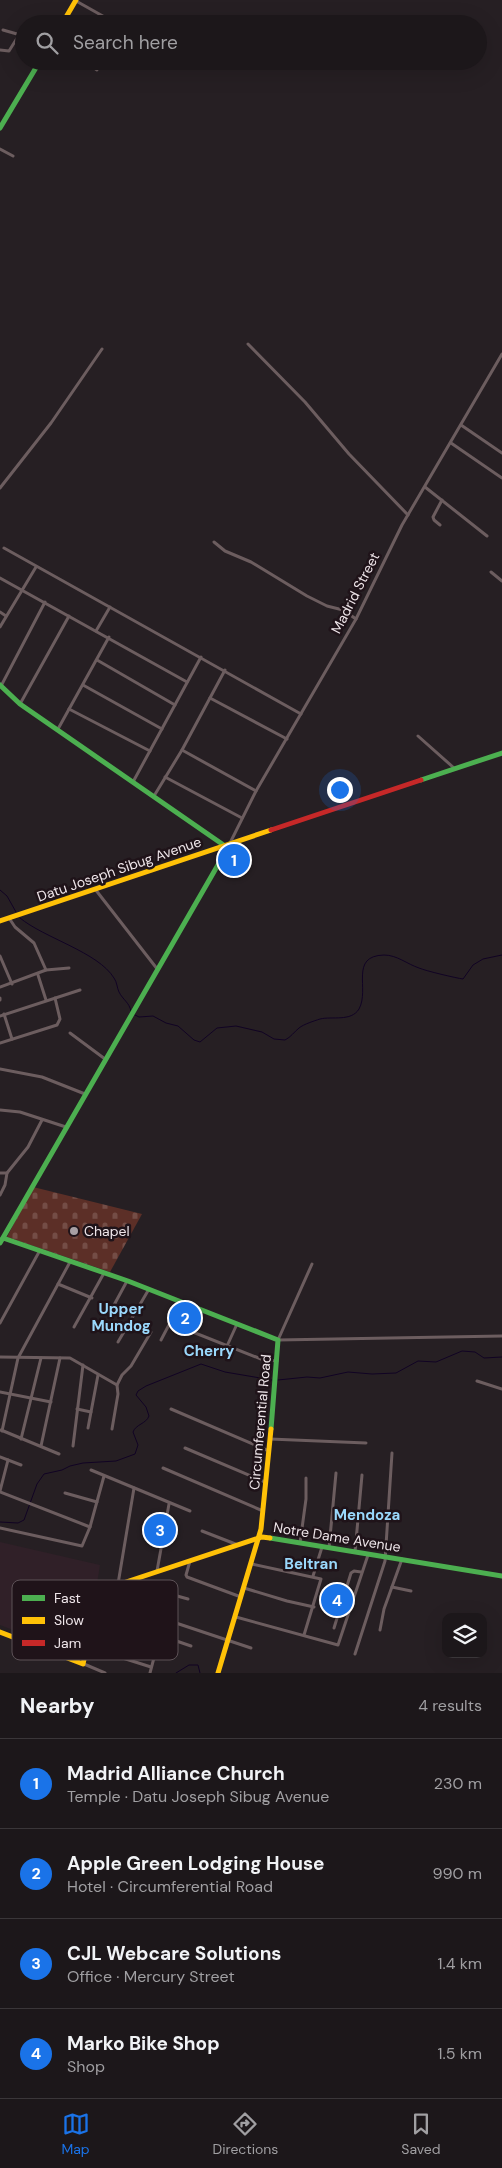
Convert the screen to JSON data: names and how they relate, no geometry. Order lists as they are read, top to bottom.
{
  "streets": {
    "street": [
      "Madrid Street",
      "Datu Joseph Sibug Avenue",
      "Circumferential Road",
      "Notre Dame Avenue"
    ]
  },
  "crossings": [
    ["Madrid Street", "Datu Joseph Sibug Avenue"],
    ["Circumferential Road", "Notre Dame Avenue"]
  ],
  "districts": [
    "Upper Mundog",
    "Cherry",
    "Mendoza",
    "Beltran"
  ],
  "places": ["Chapel"],
  "legend": ["Fast", "Slow", "Jam"],
  "page": {
    "search": "Search here",
    "pins": [
      "1",
      "2",
      "3",
      "4"
    ],
    "heading": ["Nearby", "4 results"],
    "list": [
      {
        "mark": "1",
        "name": "Madrid Alliance Church",
        "note": "Temple · Datu Joseph Sibug Avenue",
        "value": "230 m"
      },
      {
        "mark": "2",
        "name": "Apple Green Lodging House",
        "note": "Hotel · Circumferential Road",
        "value": "990 m"
      },
      {
        "mark": "3",
        "name": "CJL Webcare Solutions",
        "note": "Office · Mercury Street",
        "value": "1.4 km"
      },
      {
        "mark": "4",
        "name": "Marko Bike Shop",
        "note": "Shop",
        "value": "1.5 km"
      }
    ],
    "nav": ["Map", "Directions", "Saved"]
  }
}
